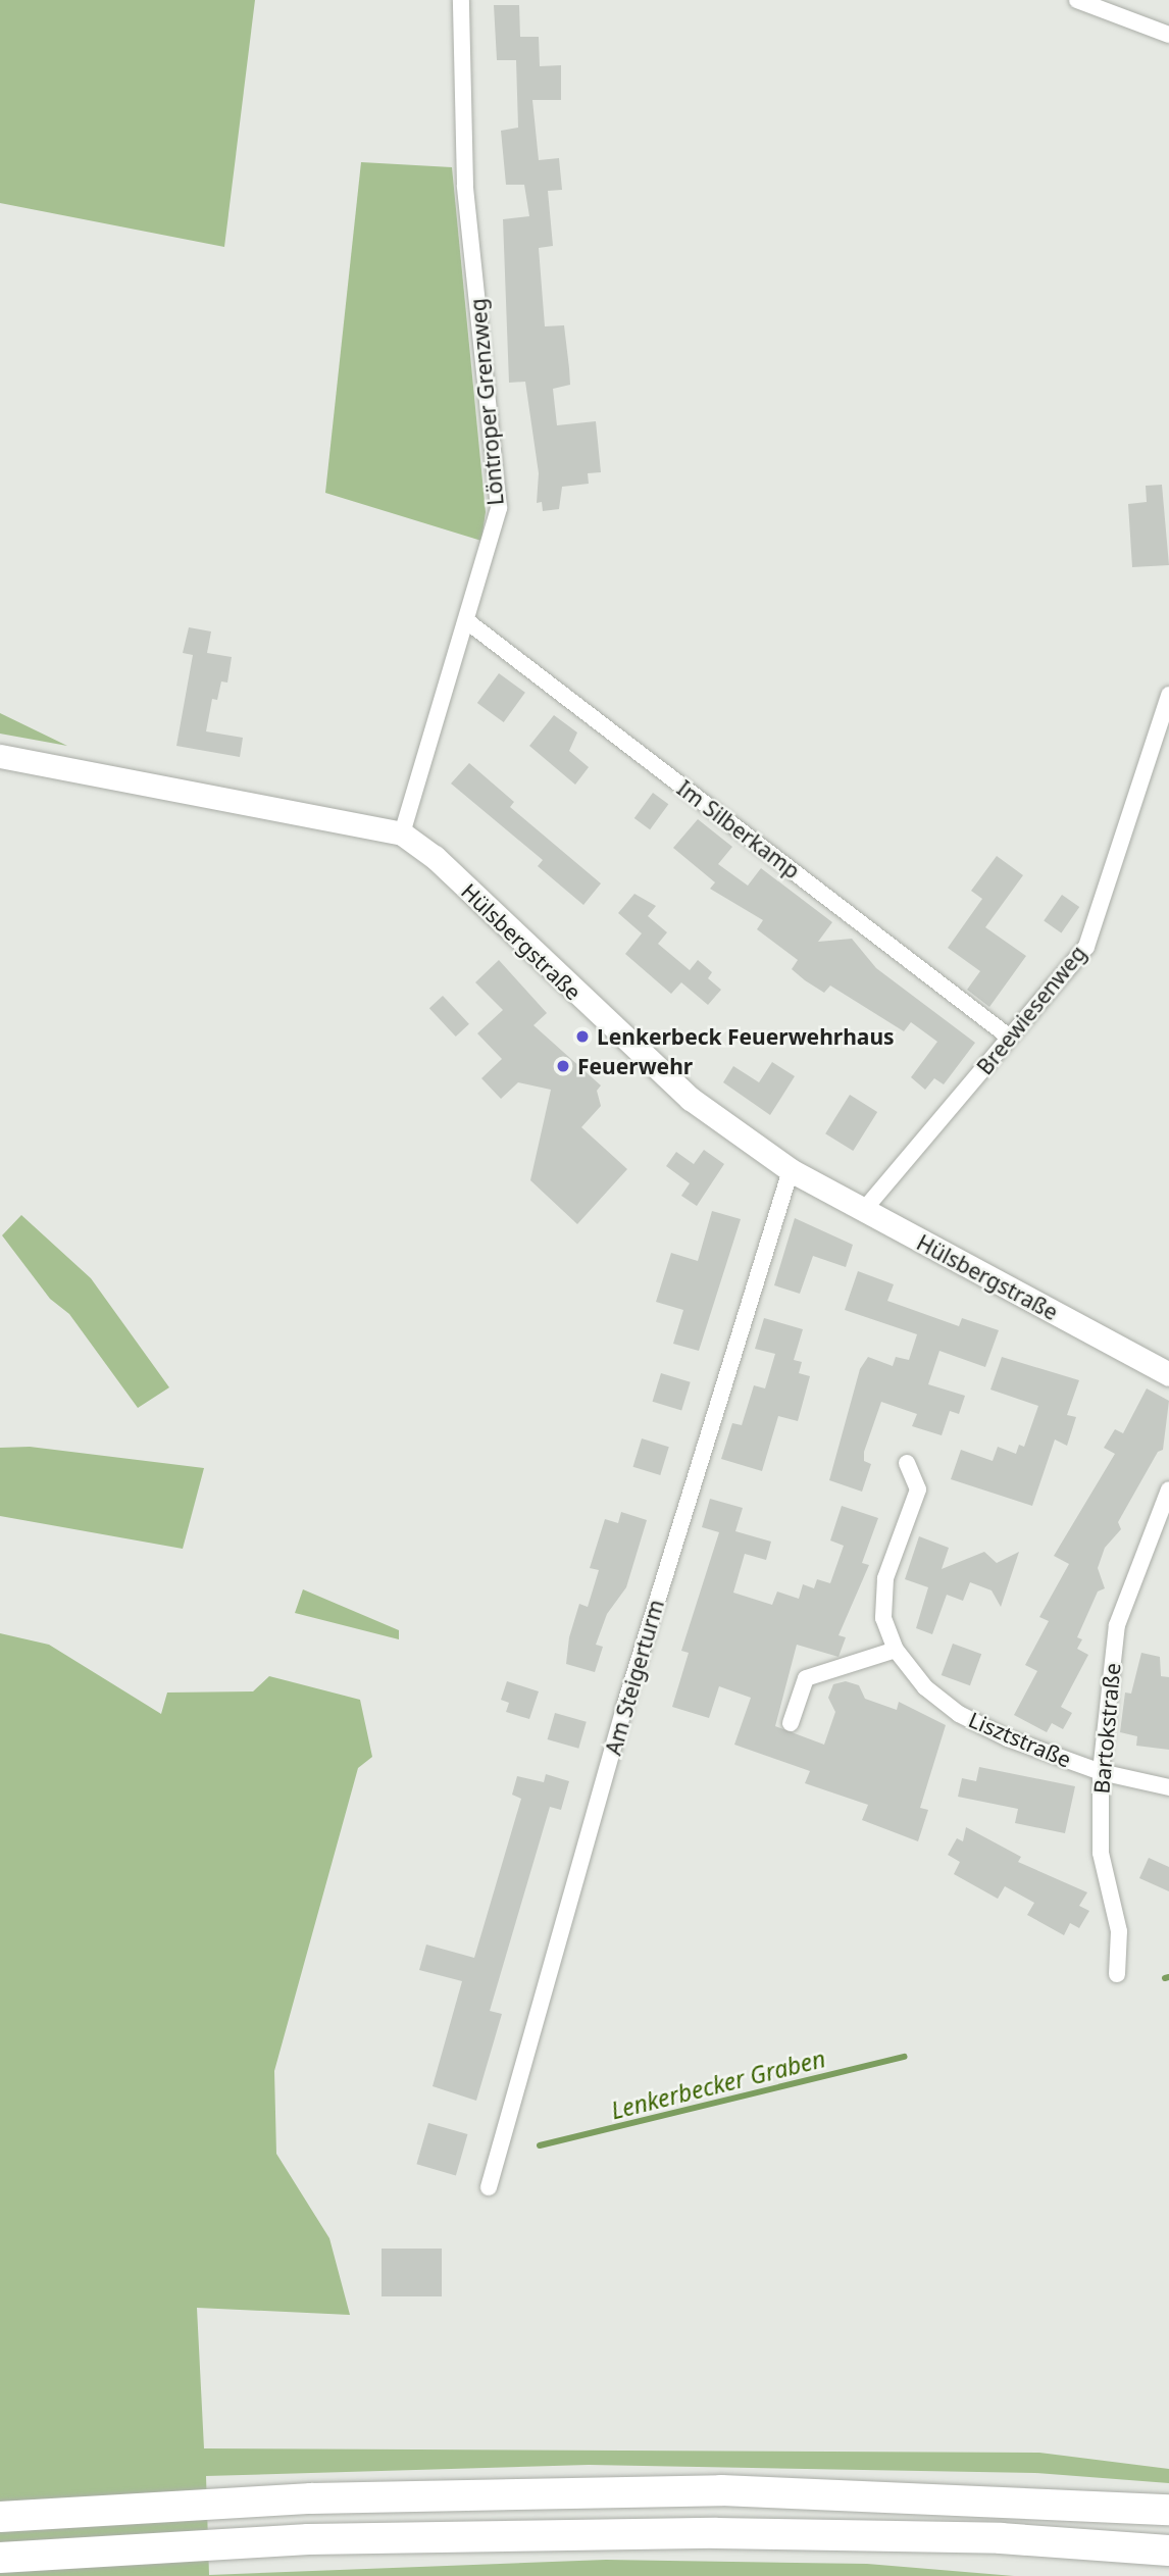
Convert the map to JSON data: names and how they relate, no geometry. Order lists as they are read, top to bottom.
{
  "streets": {
    "street": [
      "Löntroper Grenzweg",
      "Im Silberkamp",
      "Hülsbergstraße",
      "Breewiesenweg",
      "Am Steigerturm",
      "Bartokstraße",
      "Lisztstraße"
    ]
  },
  "crossings": [
    ["Löntroper Grenzweg", "Im Silberkamp"],
    ["Löntroper Grenzweg", "Hülsbergstraße"],
    ["Im Silberkamp", "Breewiesenweg"],
    ["Hülsbergstraße", "Breewiesenweg"],
    ["Hülsbergstraße", "Am Steigerturm"],
    ["Bartokstraße", "Lisztstraße"]
  ],
  "water": ["Lenkerbecker Graben"],
  "places": ["Lenkerbeck Feuerwehrhaus", "Feuerwehr"]
}
